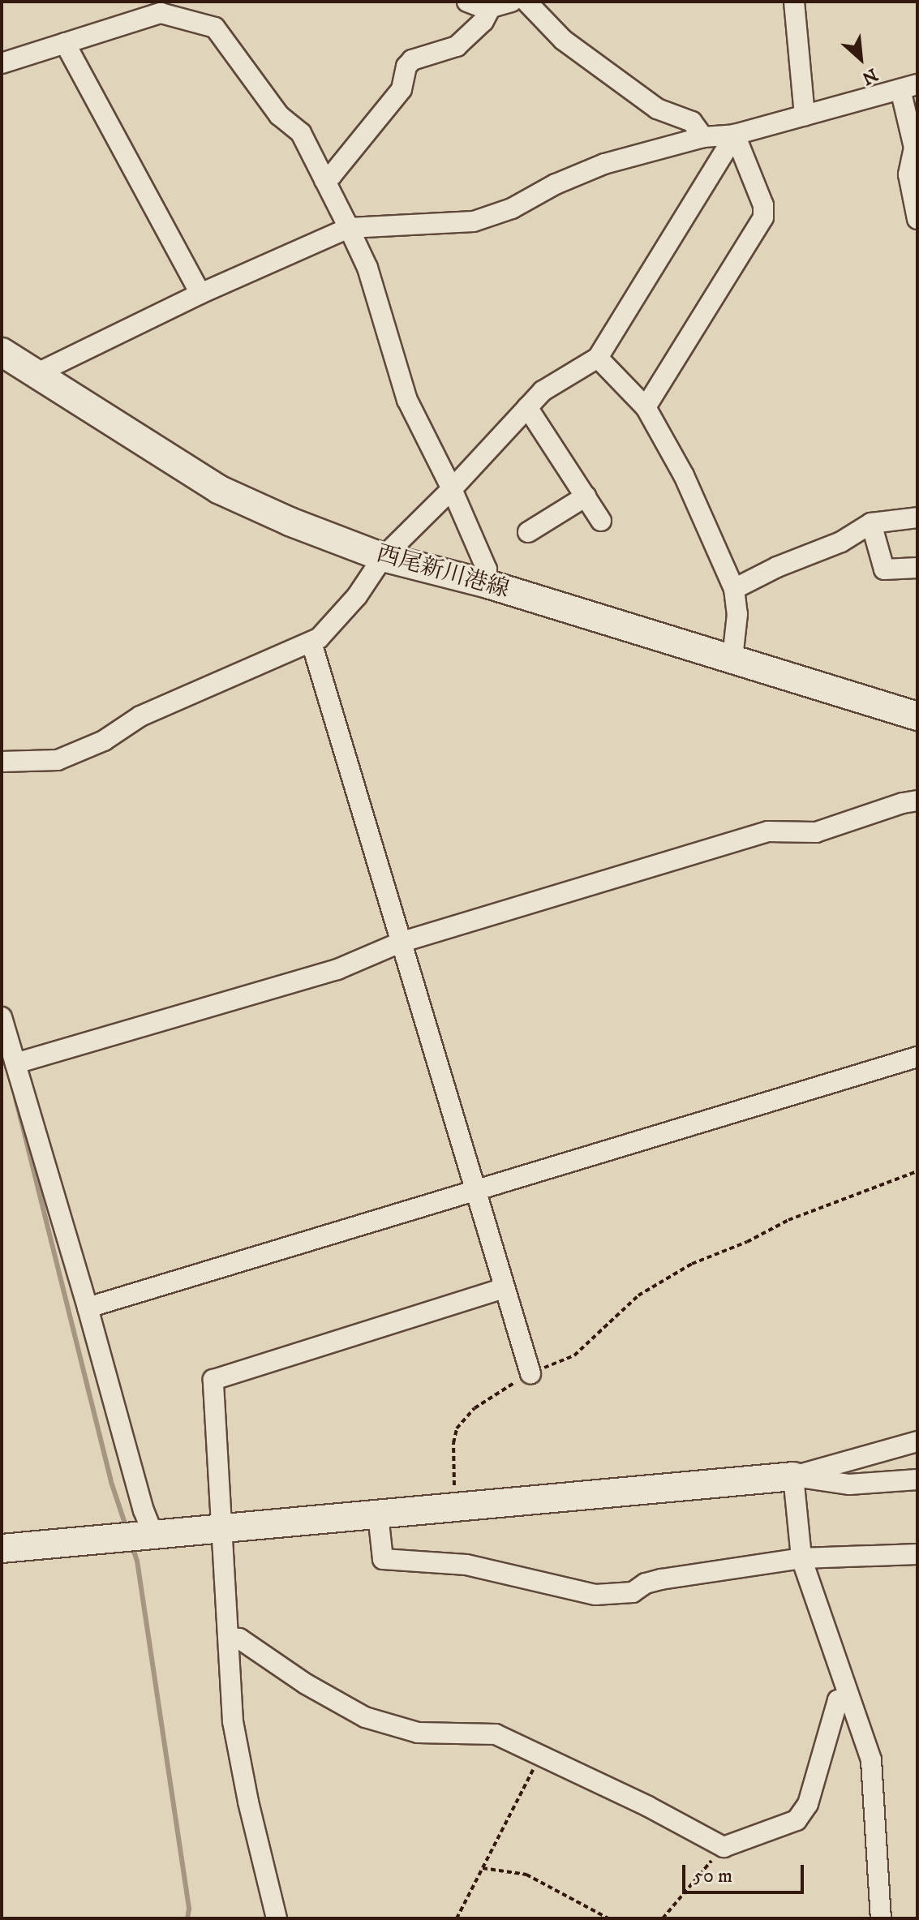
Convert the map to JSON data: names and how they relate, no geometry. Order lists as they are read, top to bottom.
{
  "streets": {
    "main road": ["西尾新川港線"]
  },
  "scale_bar": "50 m",
  "north": "bottom right"
}
